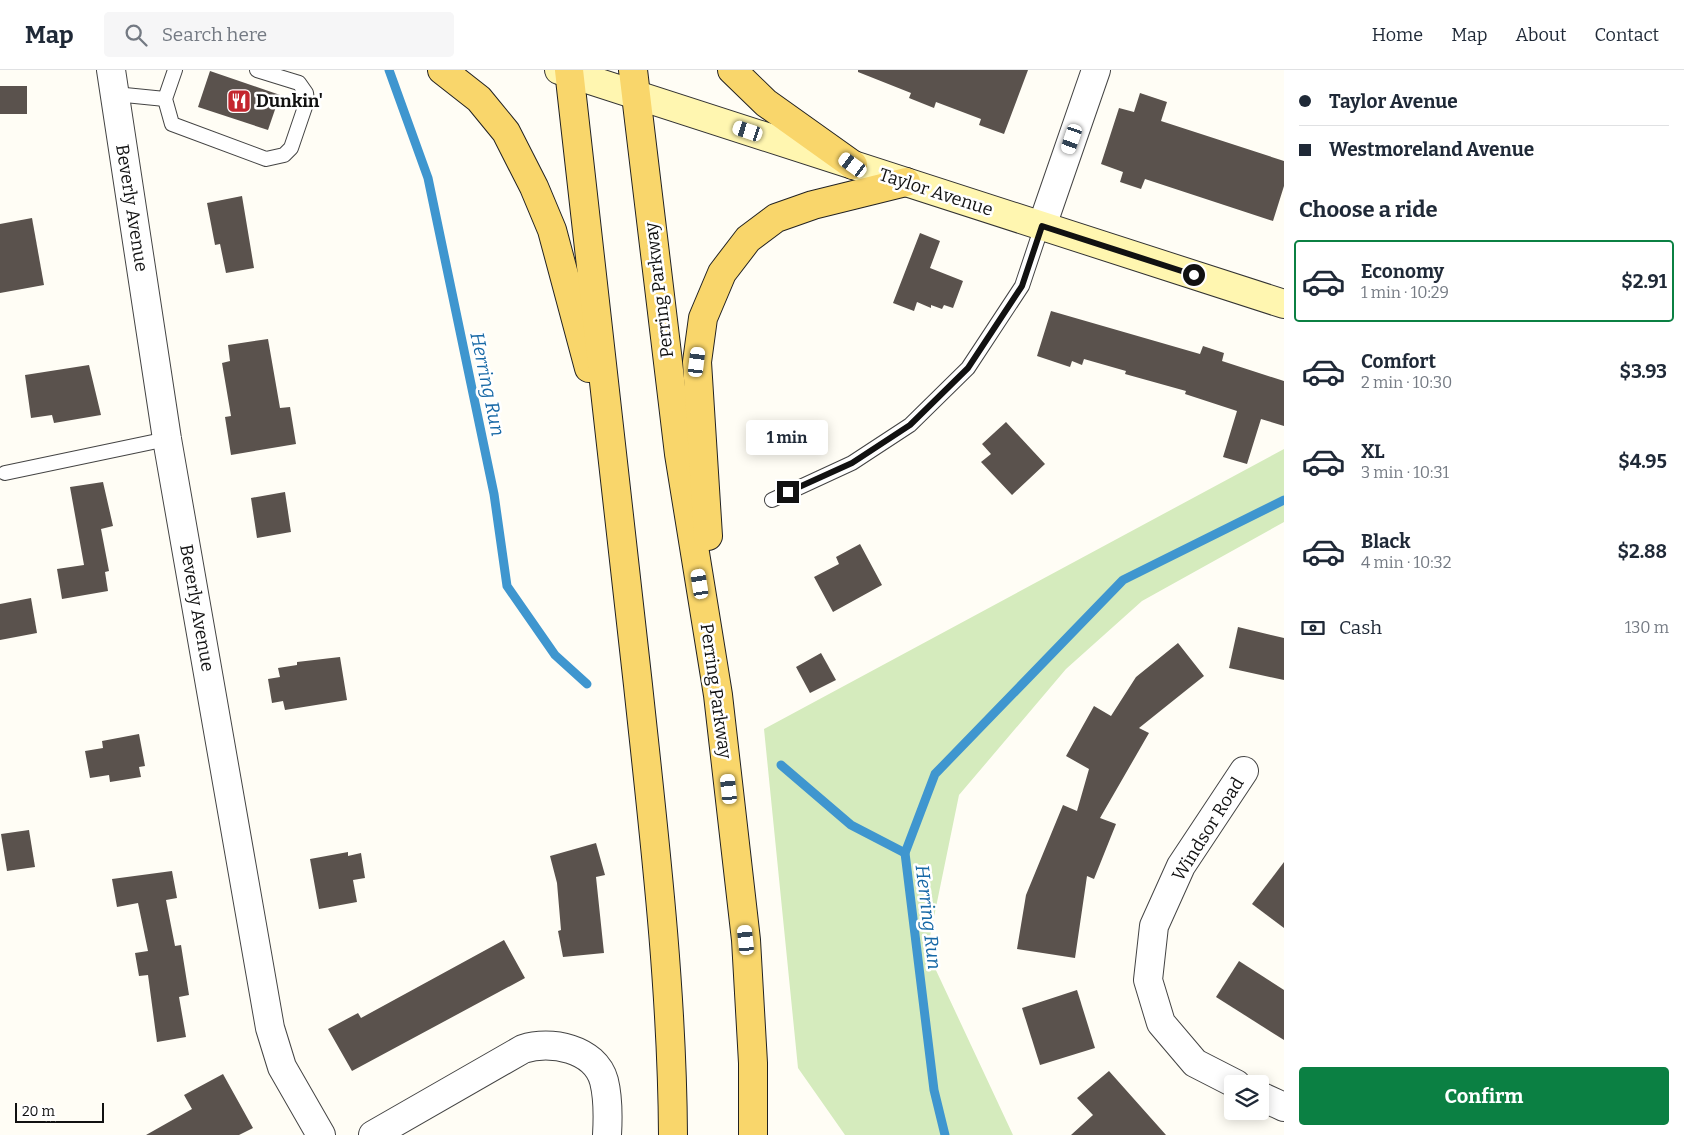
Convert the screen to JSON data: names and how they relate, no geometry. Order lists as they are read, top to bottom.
{
  "streets": {
    "main road": ["Taylor Avenue", "Perring Parkway"],
    "street": ["Beverly Avenue", "Windsor Road"]
  },
  "crossings": [
    ["Taylor Avenue", "Perring Parkway"]
  ],
  "water": ["Herring Run"],
  "places": {
    "restaurant": ["Dunkin'"]
  },
  "scale_bar": "20 m",
  "page": {
    "header": "Map",
    "search": "Search here",
    "nav": [
      "Home",
      "Map",
      "About",
      "Contact"
    ],
    "banner": ["Taylor Avenue", "Westmoreland Avenue"],
    "heading": "Choose a ride",
    "list": [
      {
        "name": "Economy",
        "note": "1 min · 10:29",
        "value": "$2.91"
      },
      {
        "name": "Comfort",
        "note": "2 min · 10:30",
        "value": "$3.93"
      },
      {
        "name": "XL",
        "note": "3 min · 10:31",
        "value": "$4.95"
      },
      {
        "name": "Black",
        "note": "4 min · 10:32",
        "value": "$2.88"
      }
    ],
    "bubble": "1 min",
    "pay": ["Cash", "130 m"],
    "buttons": "Confirm",
    "scale": "20 m"
  }
}
